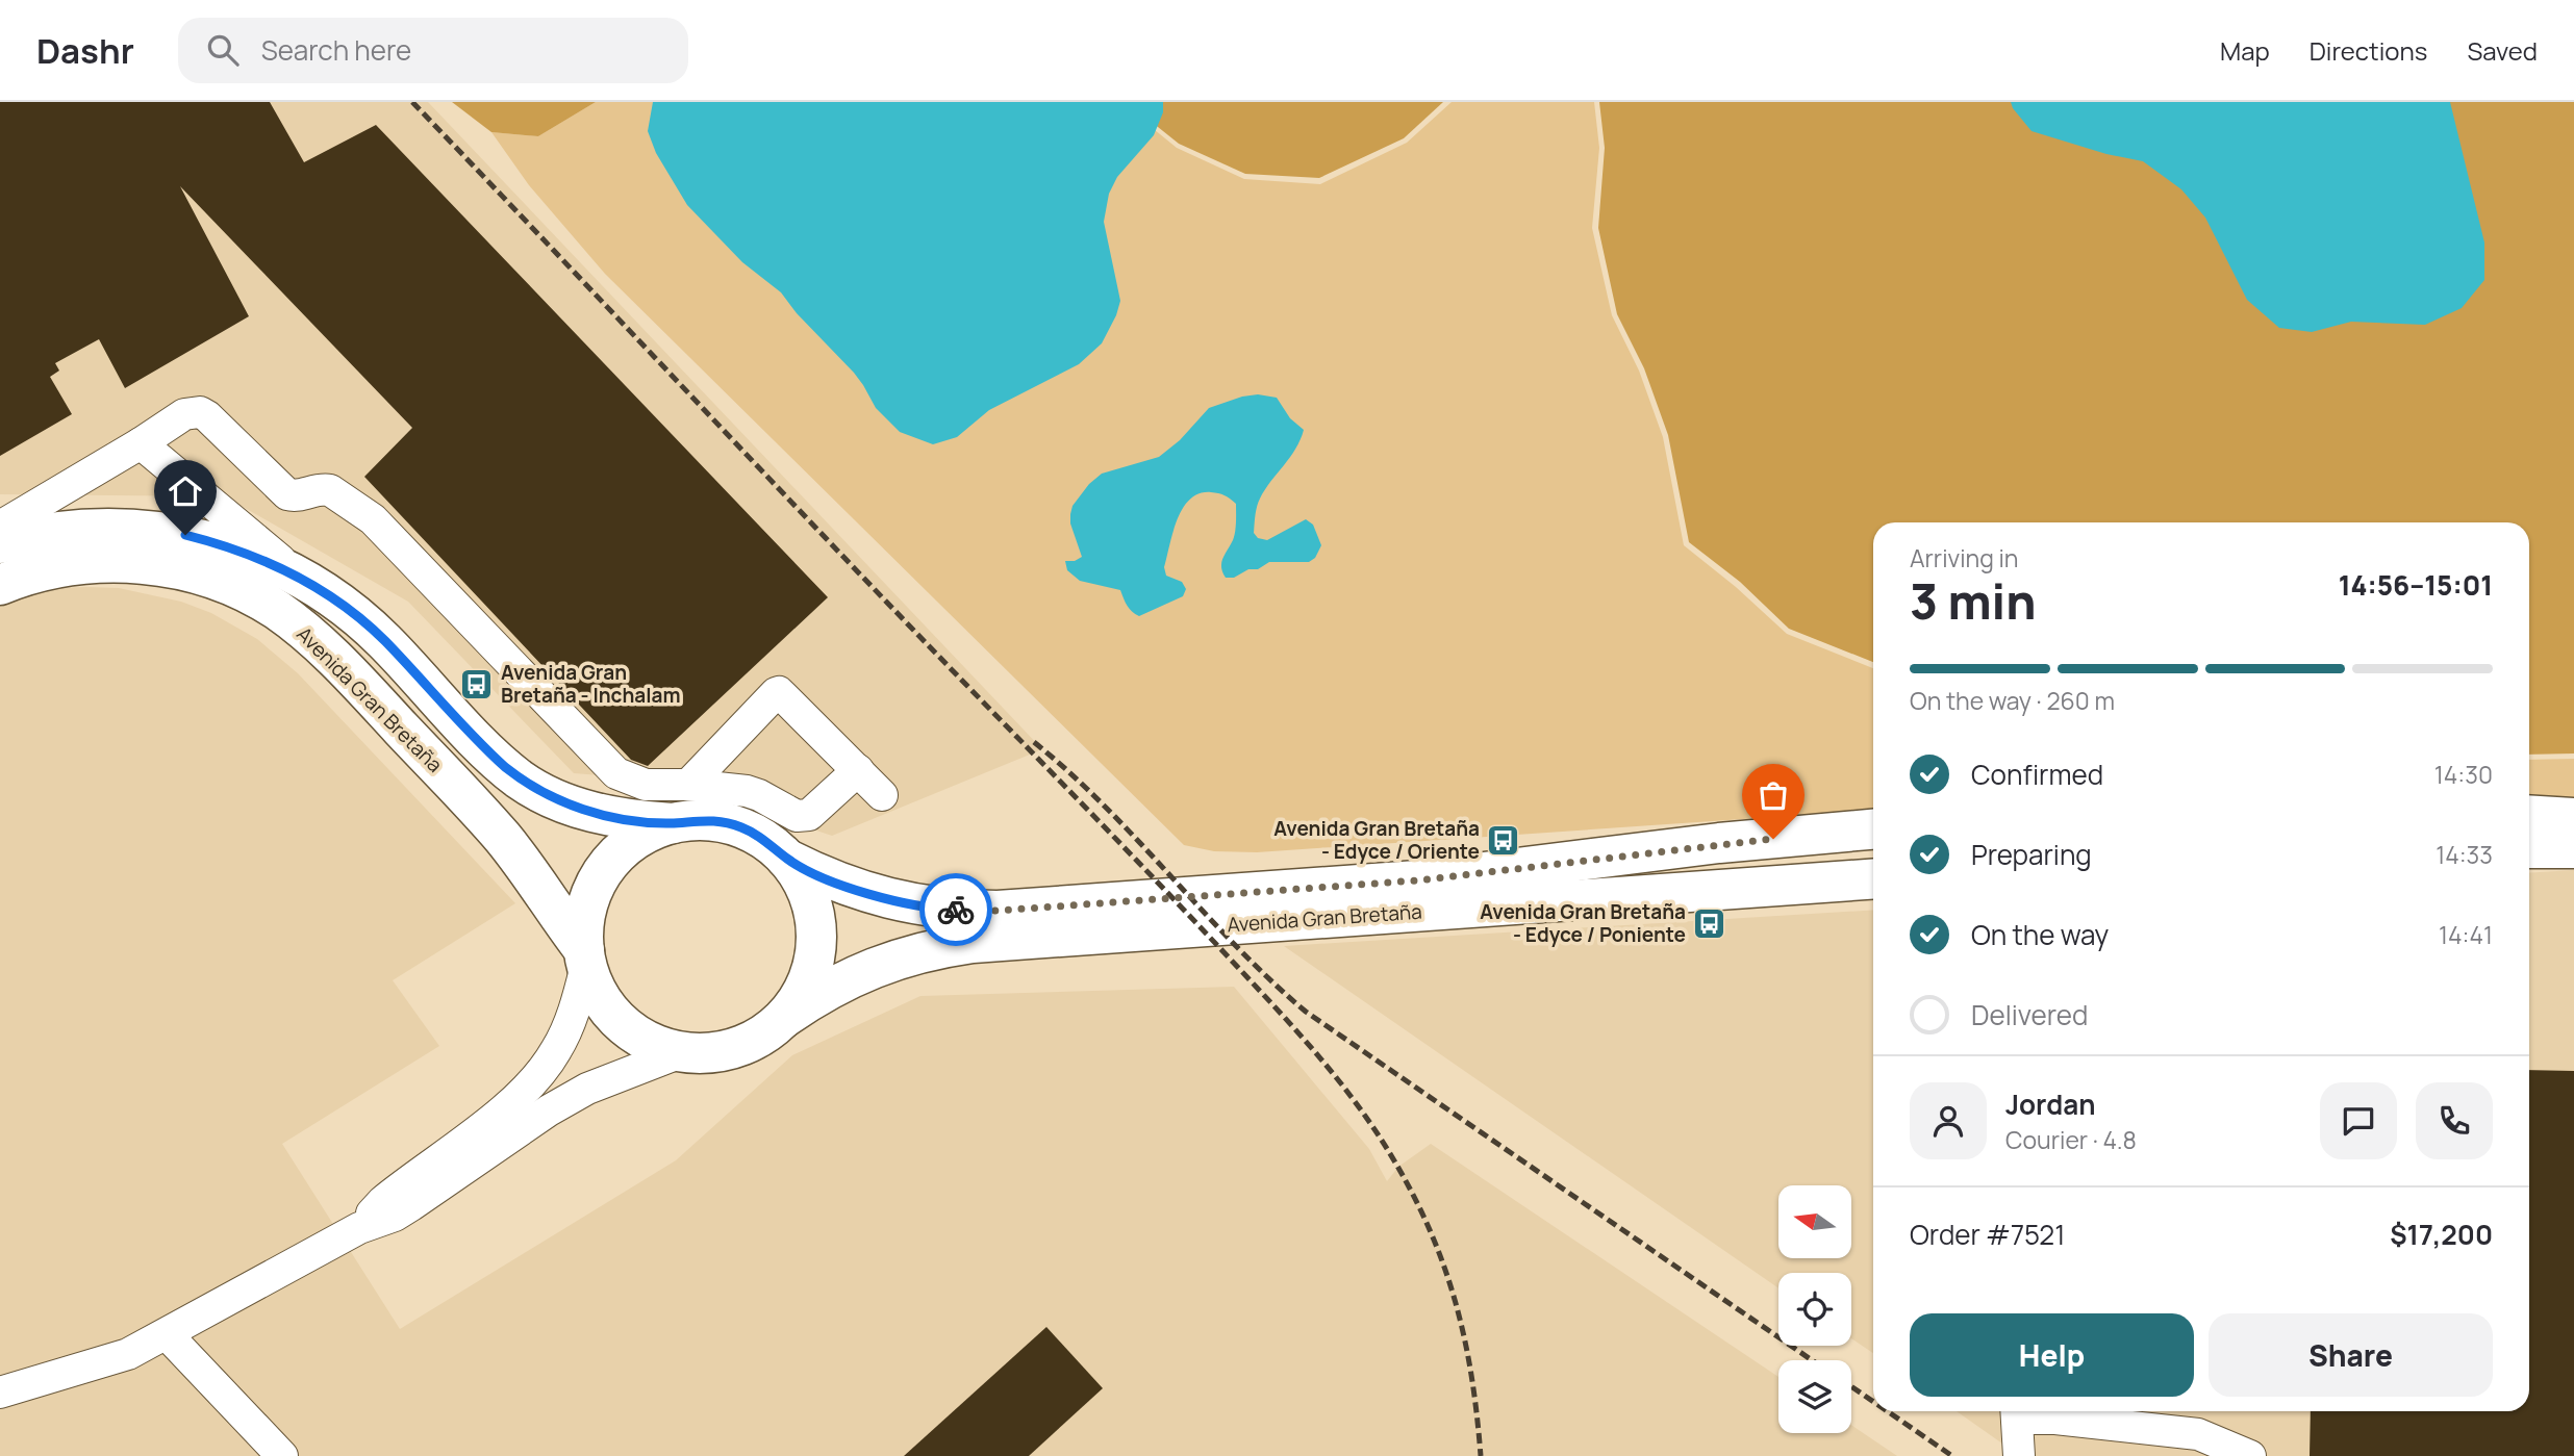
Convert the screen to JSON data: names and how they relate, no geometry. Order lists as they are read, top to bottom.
{
  "streets": {
    "main road": ["Avenida Gran Bretaña"]
  },
  "places": {
    "bus stop": ["Avenida Gran Bretaña - Inchalam", "Avenida Gran Bretaña - Edyce / Oriente", "Avenida Gran Bretaña - Edyce / Poniente"]
  },
  "north": "left",
  "page": {
    "header": "Dashr",
    "search": "Search here",
    "nav": ["Map", "Directions", "Saved"],
    "heading": ["3 min", "Arriving in", "14:56–15:01"],
    "panel": [
      "Jordan",
      "Courier · 4.8",
      "Order #7521",
      "$17,200"
    ],
    "bar": "On the way · 260 m",
    "list": [
      ["Confirmed", "14:30"],
      ["Preparing", "14:33"],
      ["On the way", "14:41"],
      "Delivered"
    ],
    "buttons": ["Help", "Share"]
  }
}
